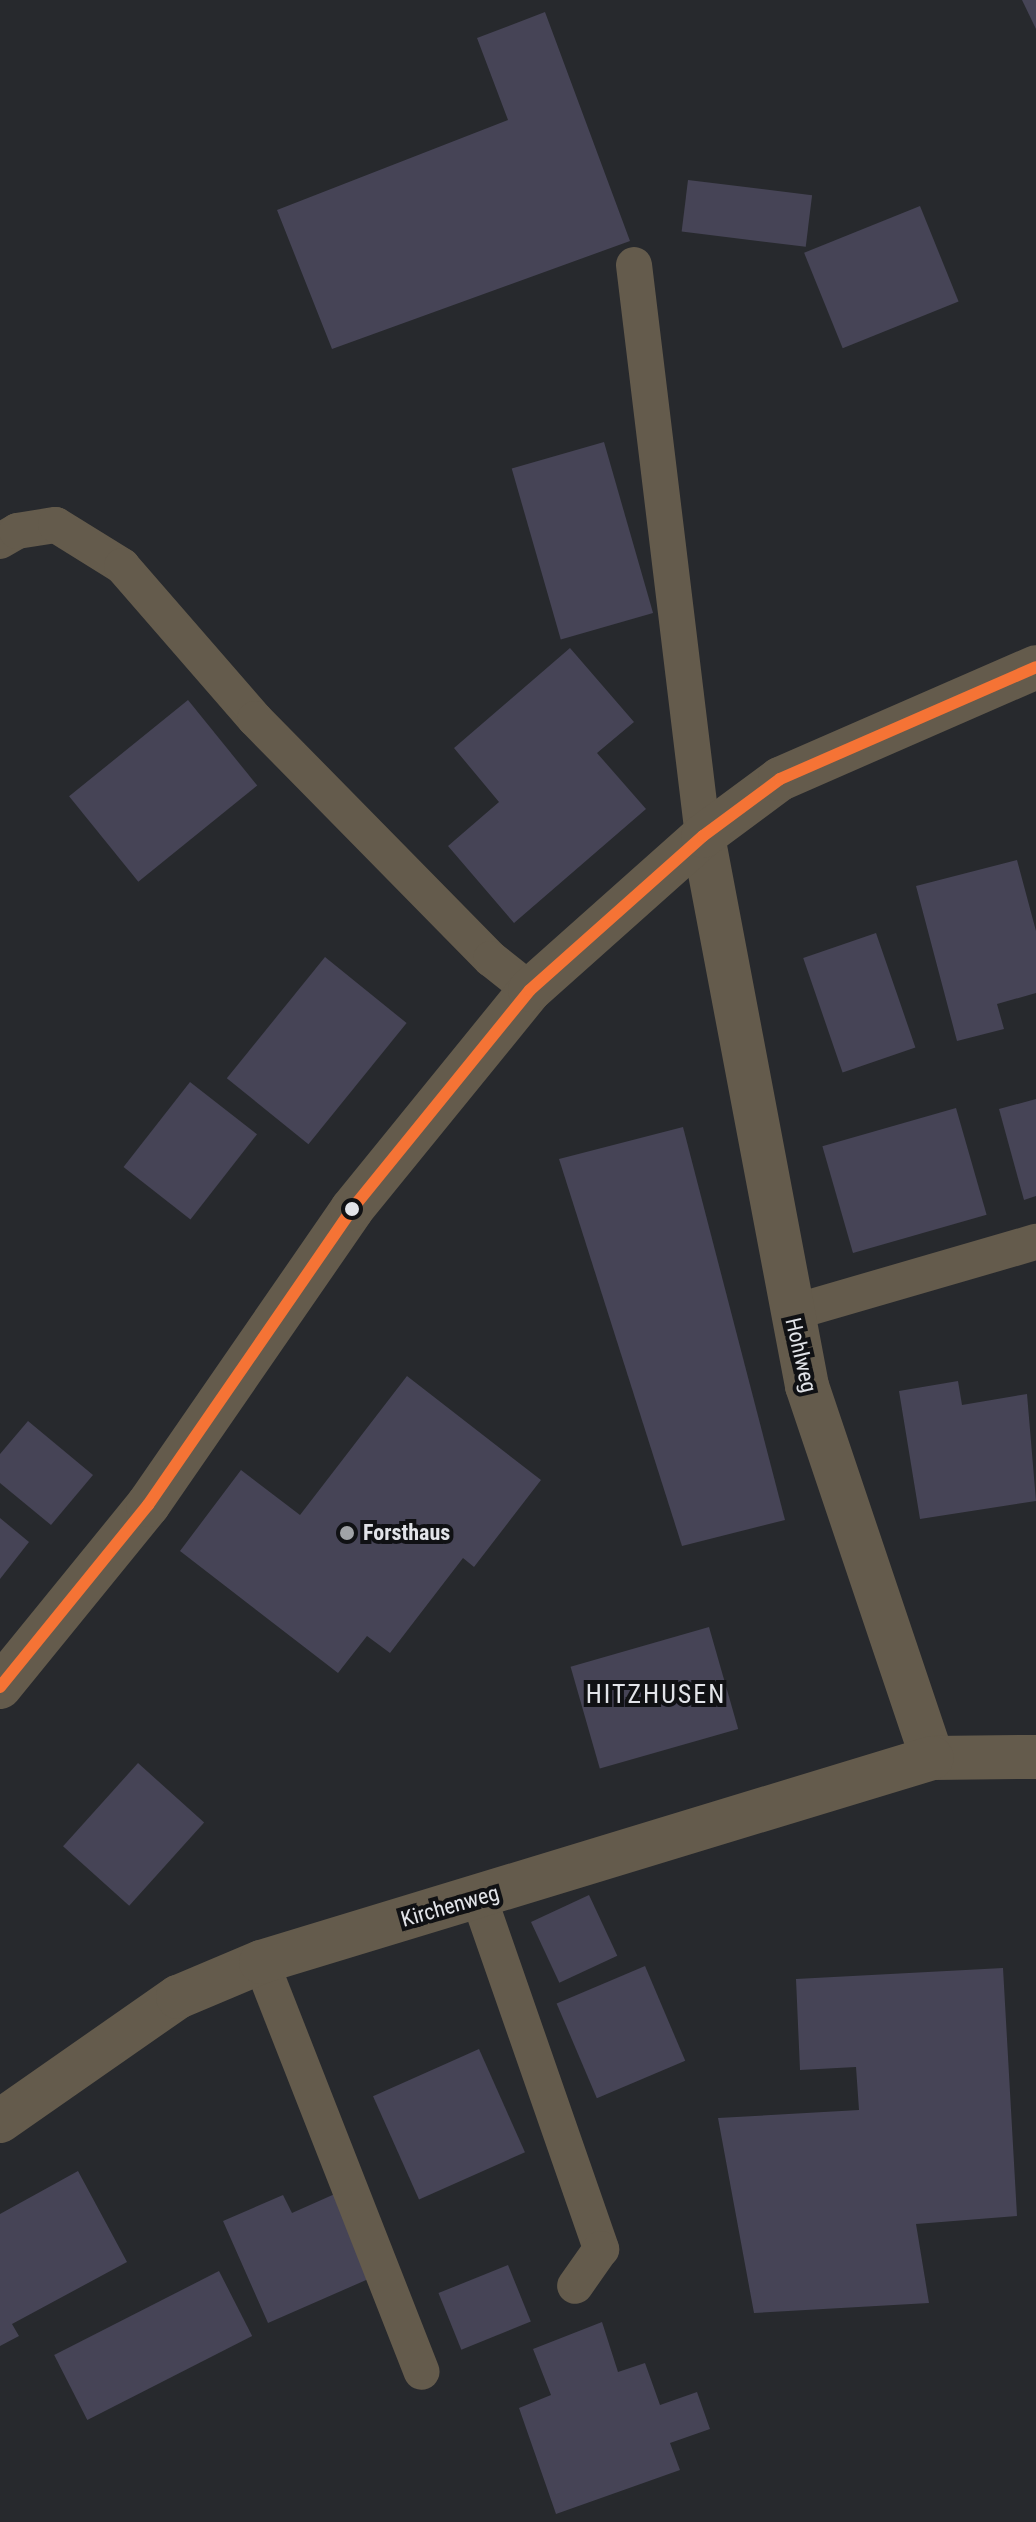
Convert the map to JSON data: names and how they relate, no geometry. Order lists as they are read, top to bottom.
{
  "streets": {
    "street": ["Hohlweg", "Kirchenweg"]
  },
  "crossings": [
    ["Hohlweg", "Kirchenweg"]
  ],
  "districts": ["HITZHUSEN"],
  "places": ["Forsthaus"]
}
